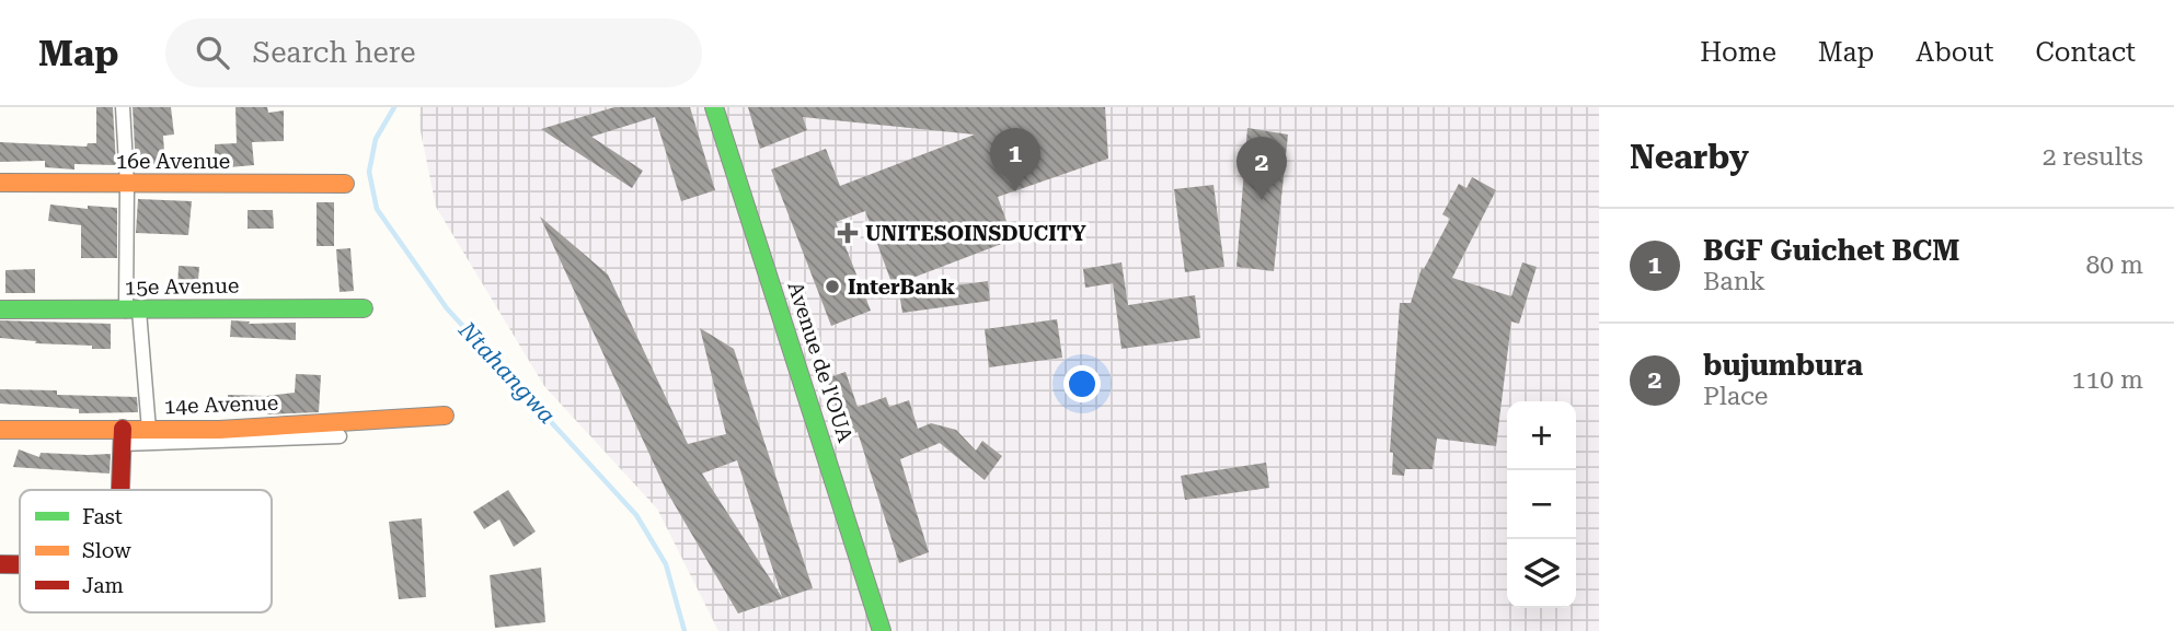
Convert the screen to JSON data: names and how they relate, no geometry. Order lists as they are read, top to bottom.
{
  "streets": {
    "street": [
      "16e Avenue",
      "15e Avenue",
      "Avenue de l'OUA",
      "14e Avenue"
    ]
  },
  "water": ["Ntahangwa"],
  "places": {
    "health": ["UNITESOINSDUCITY"],
    "other": ["InterBank"]
  },
  "legend": ["Fast", "Slow", "Jam"],
  "page": {
    "header": "Map",
    "search": "Search here",
    "nav": [
      "Home",
      "Map",
      "About",
      "Contact"
    ],
    "heading": ["Nearby", "2 results"],
    "pins": ["1", "2"],
    "list": [
      {
        "mark": "1",
        "name": "BGF Guichet BCM",
        "note": "Bank",
        "value": "80 m"
      },
      {
        "mark": "2",
        "name": "bujumbura",
        "note": "Place",
        "value": "110 m"
      }
    ],
    "map_buttons": ["+", "−"]
  }
}
